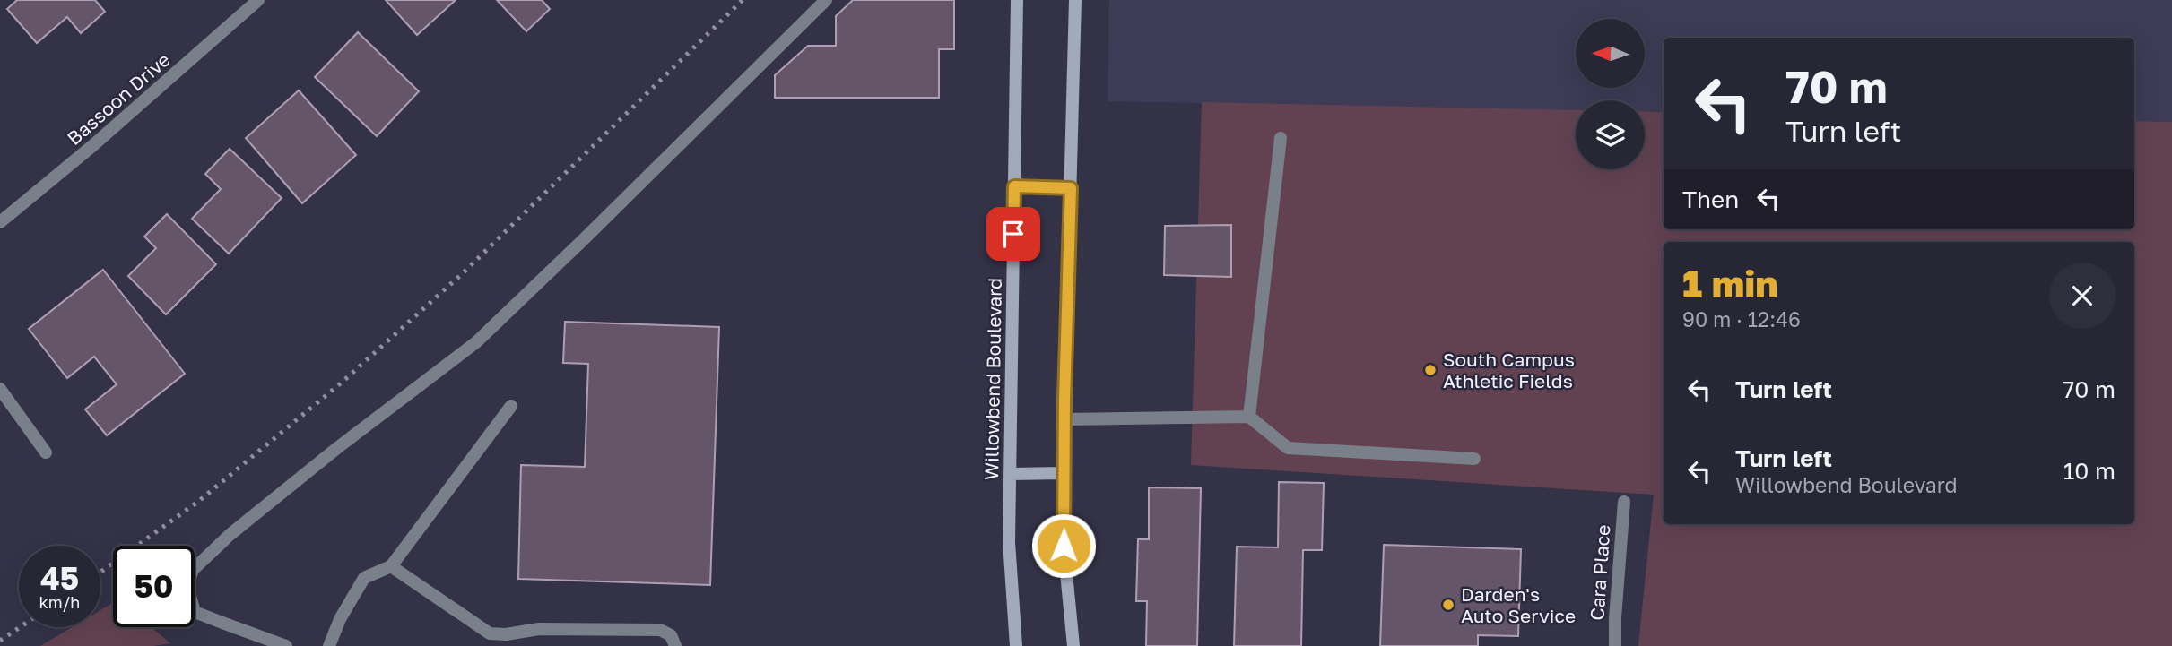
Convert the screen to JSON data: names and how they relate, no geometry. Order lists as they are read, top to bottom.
{
  "streets": {
    "main road": ["Willowbend Boulevard"],
    "street": ["Bassoon Drive", "Cara Place"]
  },
  "places": ["South Campus Athletic Fields", "Darden's Auto Service"],
  "north": "left",
  "page": {
    "turn": ["70 m", "Turn left"],
    "then": "Then",
    "heading": ["1 min", "90 m · 12:46"],
    "list": [
      {
        "name": "Turn left",
        "value": "70 m"
      },
      {
        "name": "Turn left",
        "note": "Willowbend Boulevard",
        "value": "10 m"
      }
    ],
    "speed": "45 km/h",
    "limit": "50"
  }
}
